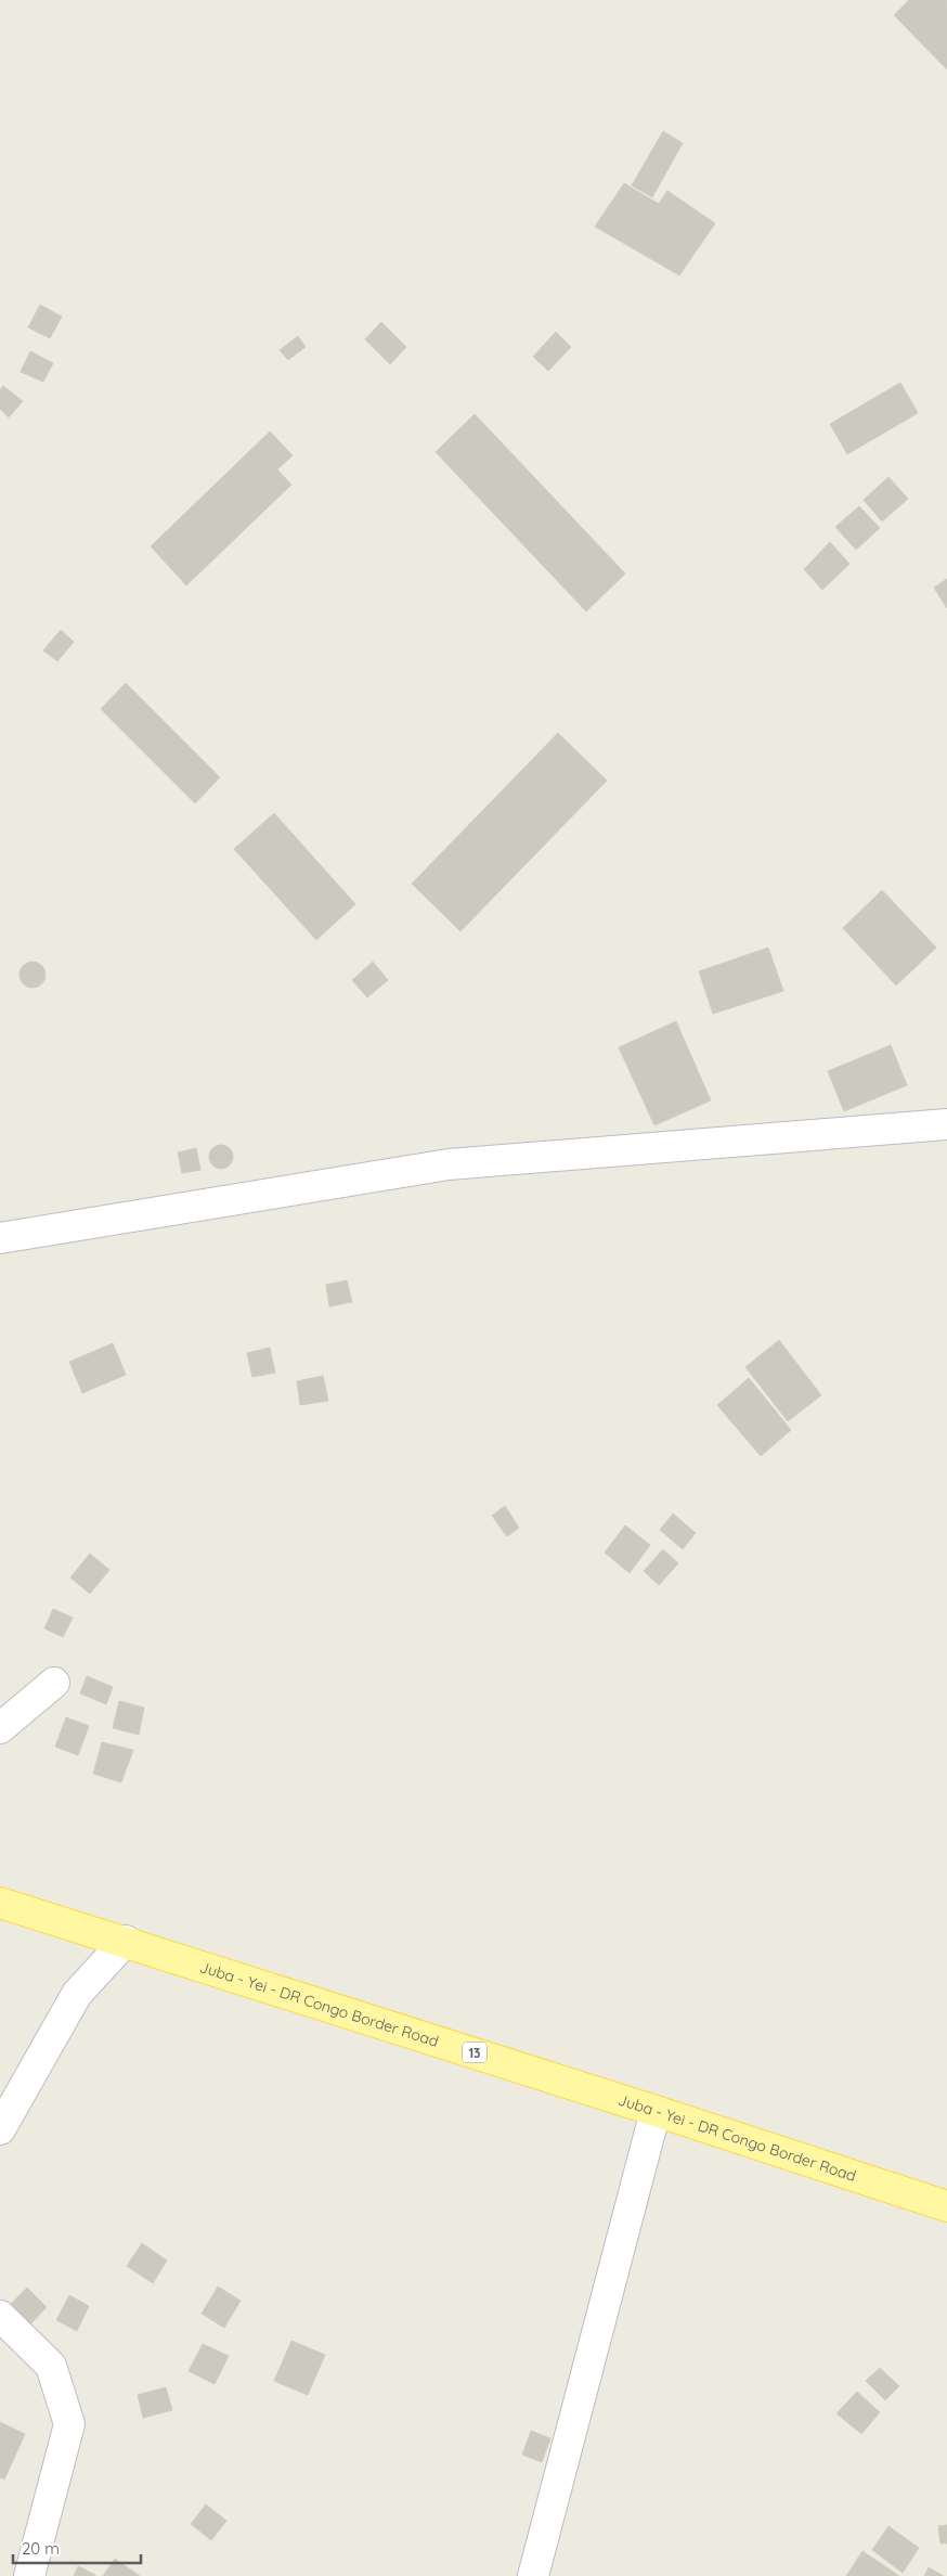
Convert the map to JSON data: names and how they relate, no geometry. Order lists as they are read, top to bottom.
{
  "streets": {
    "main road": ["Juba - Yei - DR Congo Border Road", "13"]
  },
  "scale_bar": "20 m"
}
